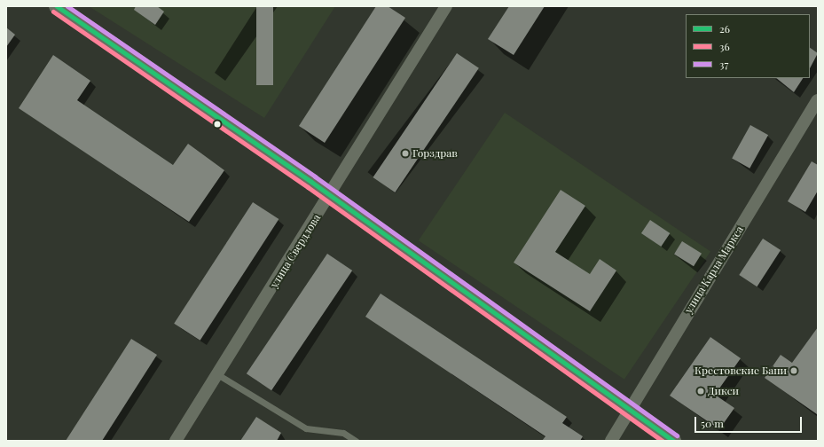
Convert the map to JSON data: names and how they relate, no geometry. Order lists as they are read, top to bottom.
{
  "streets": {
    "street": ["улица Свердлова", "улица Карла Маркса"]
  },
  "places": ["Горздрав", "Крестовские Бани", "Дикси"],
  "lines": ["transit line 26", "transit line 37", "transit line 36"],
  "legend": ["26", "36", "37"],
  "scale_bar": "50 m"
}
